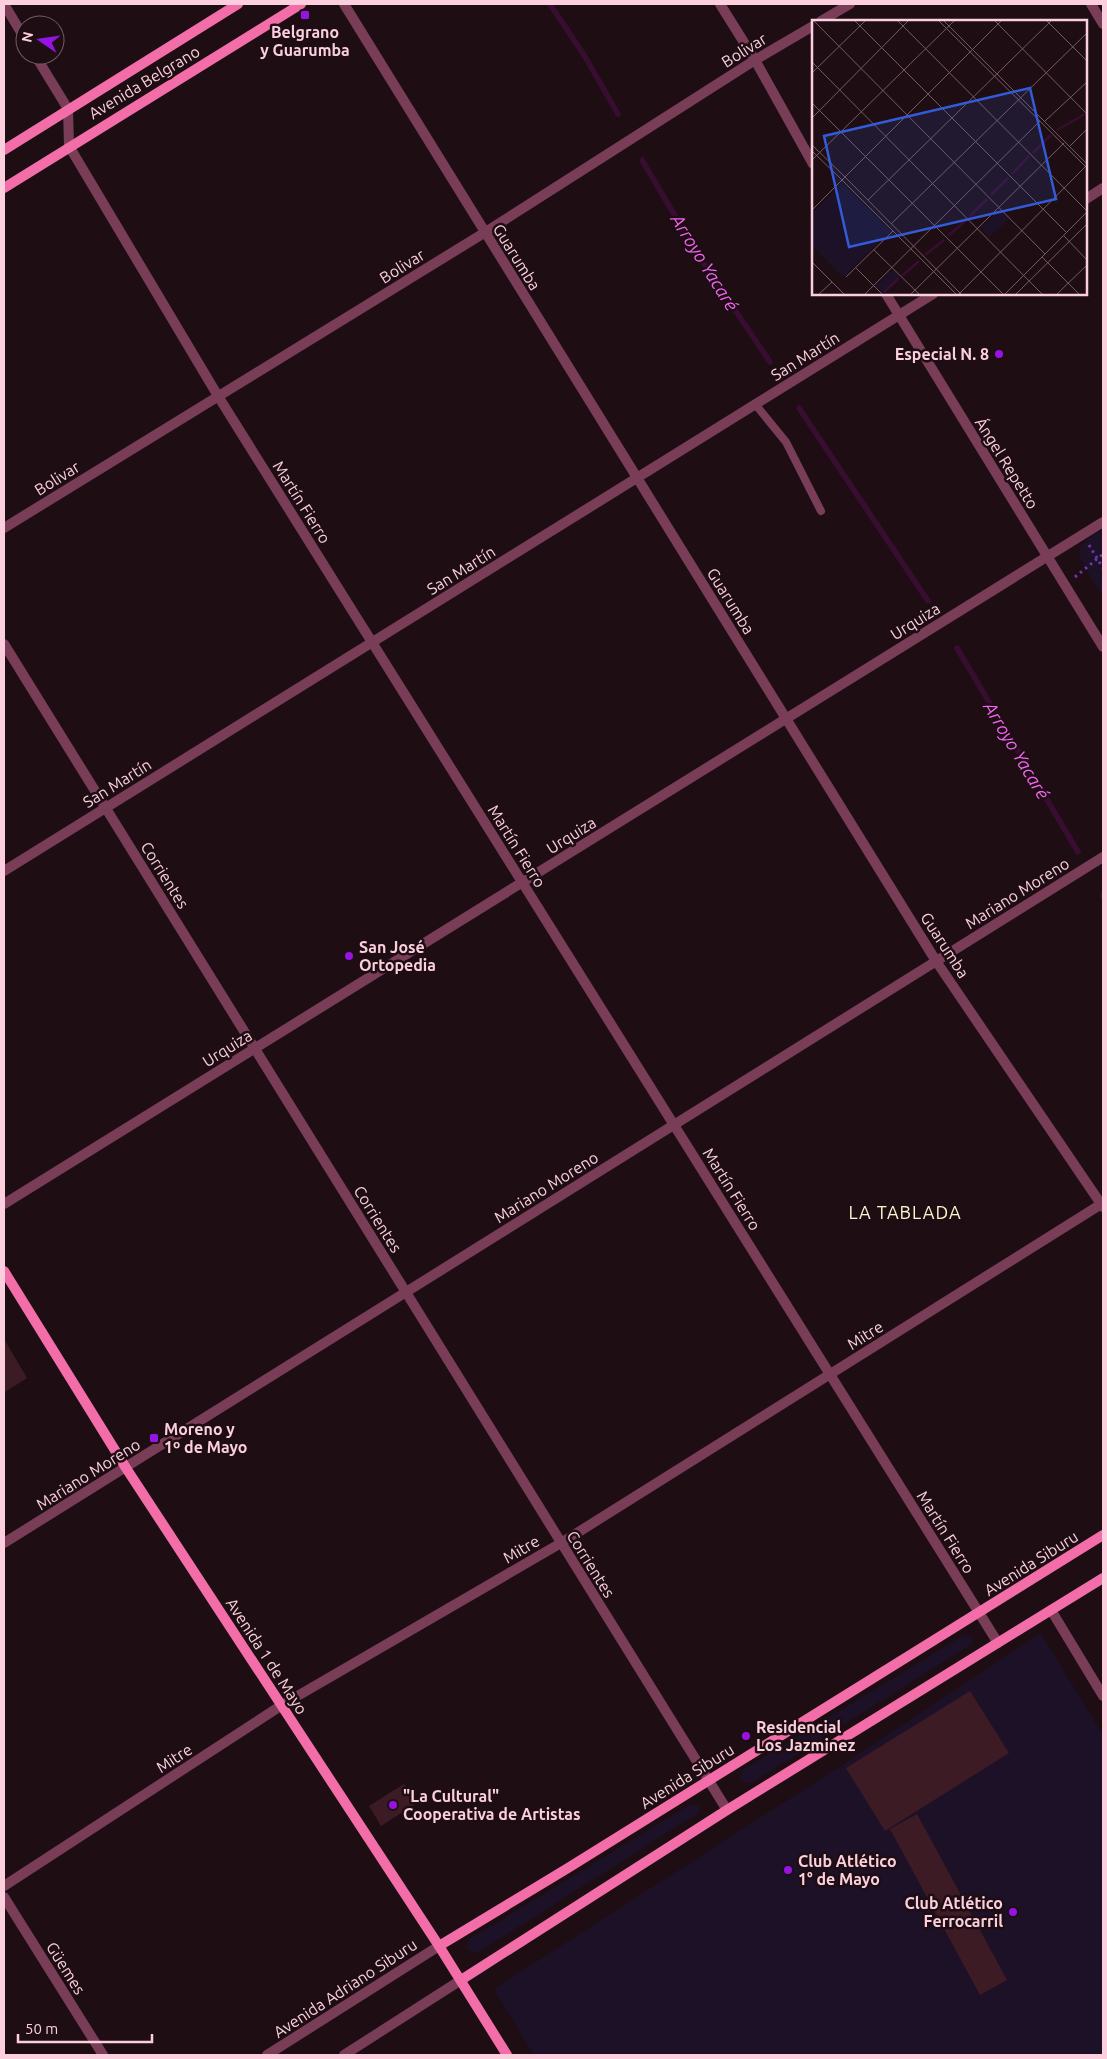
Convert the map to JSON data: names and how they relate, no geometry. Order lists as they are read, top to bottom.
{
  "streets": {
    "main road": ["Avenida Belgrano", "Avenida Siburu", "Avenida 1 de Mayo"],
    "street": [
      "Bolivar",
      "Guarumba",
      "San Martín",
      "Ángel Repetto",
      "Martín Fierro",
      "Urquiza",
      "Corrientes",
      "Mariano Moreno",
      "Mitre",
      "Güemes",
      "Avenida Adriano Siburu"
    ]
  },
  "crossings": [
    ["Bolivar", "Guarumba"],
    ["Bolivar", "Martín Fierro"],
    ["Avenida Belgrano", "Martín Fierro"],
    ["Guarumba", "San Martín"],
    ["Guarumba", "Urquiza"],
    ["Guarumba", "Mariano Moreno"],
    ["Guarumba", "Mitre"],
    ["San Martín", "Ángel Repetto"],
    ["San Martín", "Martín Fierro"],
    ["San Martín", "Corrientes"],
    ["Ángel Repetto", "Urquiza"],
    ["Martín Fierro", "Urquiza"],
    ["Martín Fierro", "Mariano Moreno"],
    ["Martín Fierro", "Mitre"],
    ["Martín Fierro", "Avenida Siburu"],
    ["Urquiza", "Corrientes"],
    ["Corrientes", "Mariano Moreno"],
    ["Corrientes", "Mitre"],
    ["Corrientes", "Avenida Siburu"],
    ["Mariano Moreno", "Avenida 1 de Mayo"],
    ["Mitre", "Avenida 1 de Mayo"],
    ["Avenida Siburu", "Avenida 1 de Mayo"],
    ["Avenida Siburu", "Avenida Adriano Siburu"],
    ["Avenida 1 de Mayo", "Avenida Adriano Siburu"]
  ],
  "districts": ["LA TABLADA"],
  "water": ["Arroyo Yacaré"],
  "places": {
    "transit": ["Belgrano y Guarumba", "Moreno y 1º de Mayo"],
    "other": [
      "Especial N. 8",
      "San José Ortopedia",
      "Residencial Los Jazminez",
      "\"La Cultural\" Cooperativa de Artistas",
      "Club Atlético 1° de Mayo",
      "Club Atlético Ferrocarril"
    ]
  },
  "scale_bar": "50 m",
  "north": "left"
}
